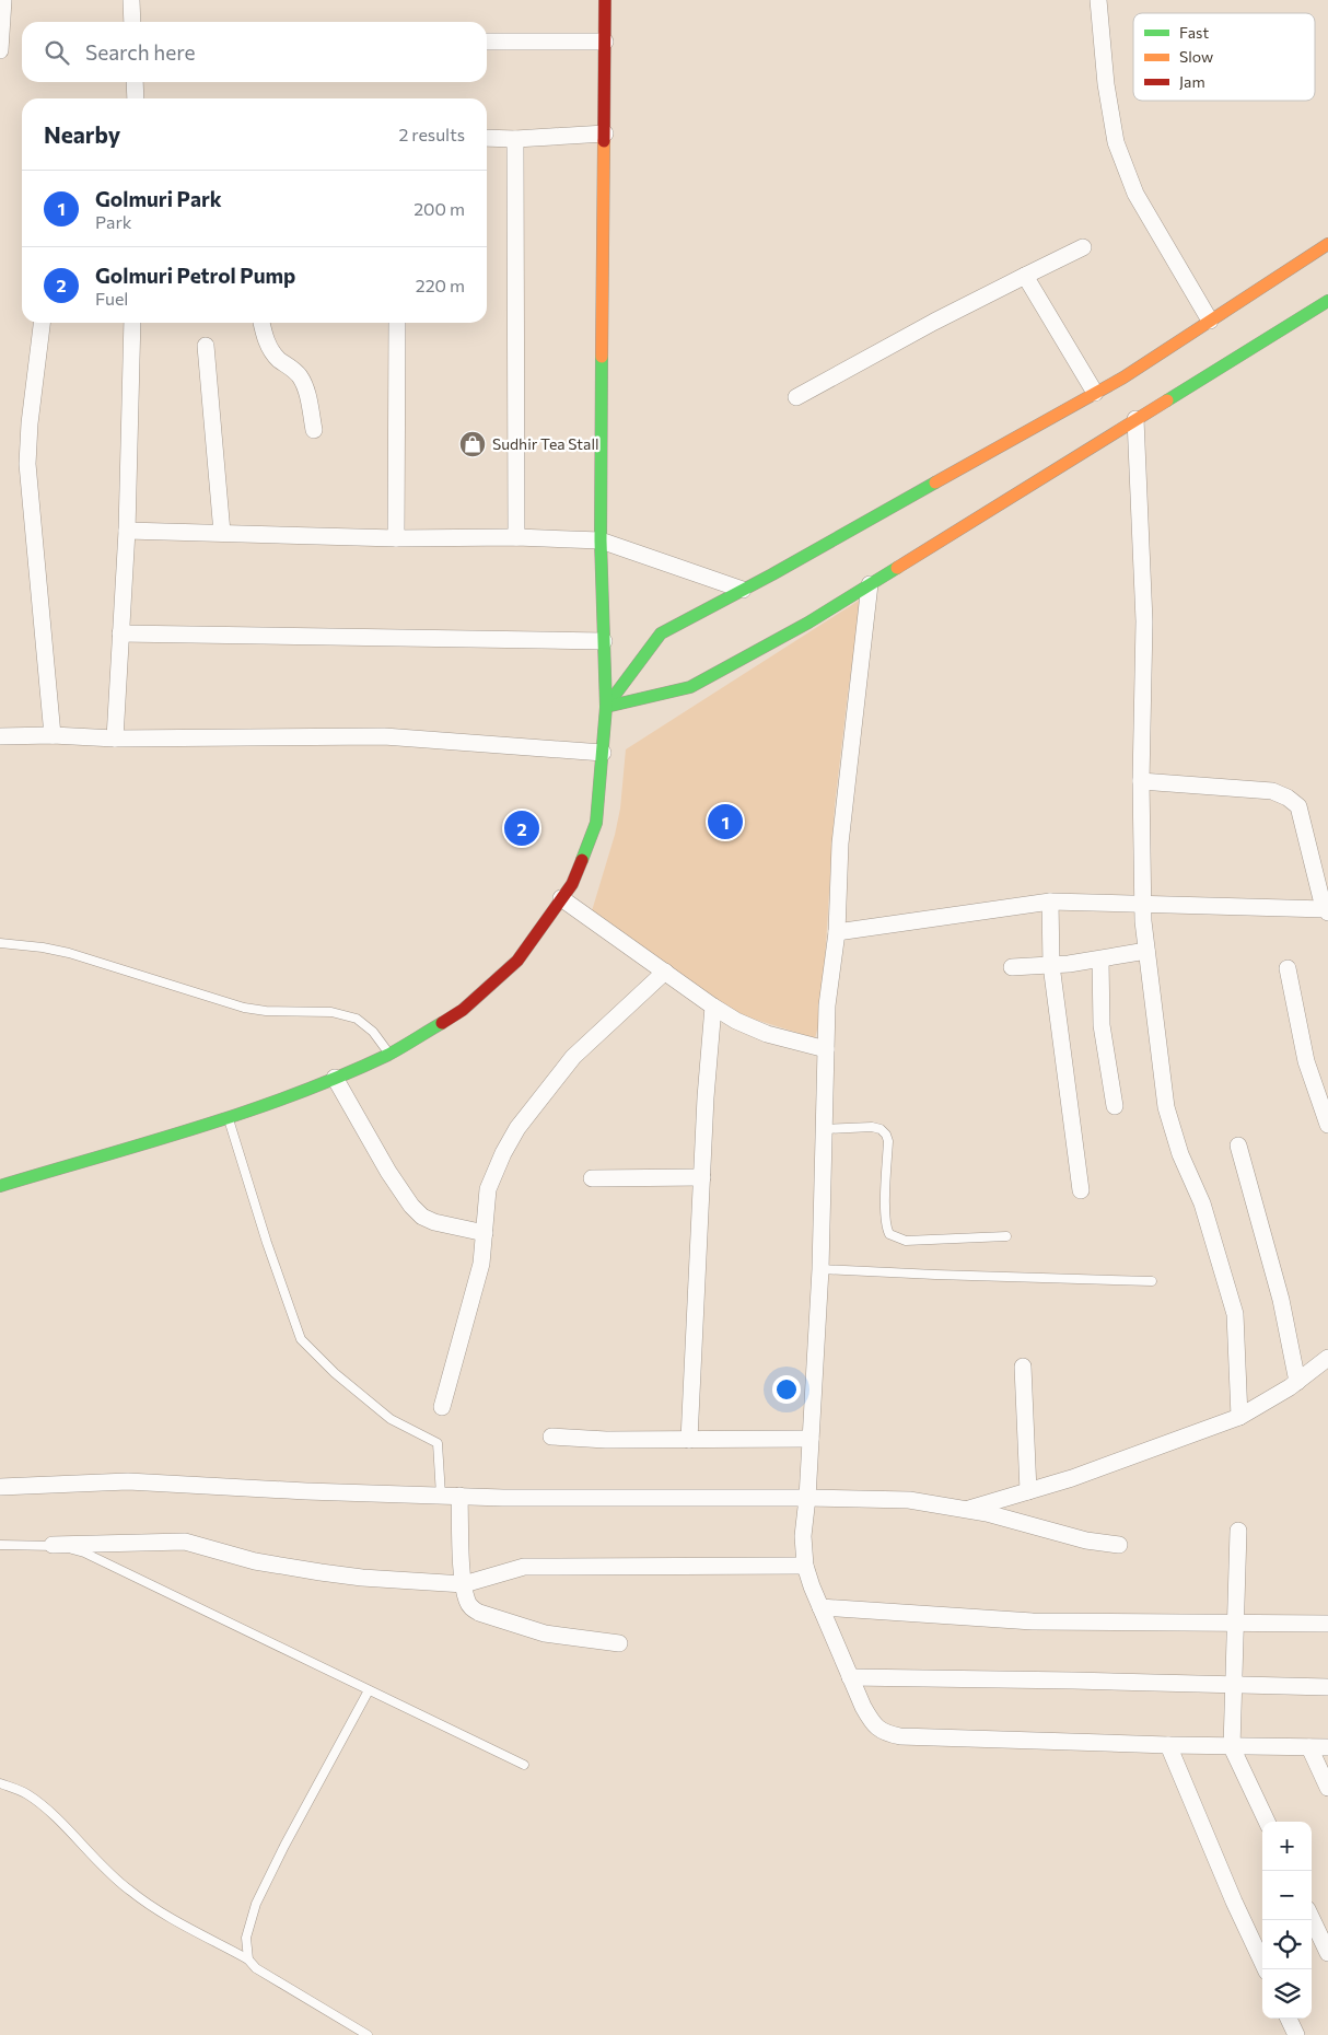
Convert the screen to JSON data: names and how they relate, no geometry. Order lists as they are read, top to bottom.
{
  "places": {
    "shop": ["Sudhir Tea Stall"]
  },
  "legend": ["Fast", "Slow", "Jam"],
  "page": {
    "search": "Search here",
    "heading": ["Nearby", "2 results"],
    "list": [
      {
        "mark": "1",
        "name": "Golmuri Park",
        "note": "Park",
        "value": "200 m"
      },
      {
        "mark": "2",
        "name": "Golmuri Petrol Pump",
        "note": "Fuel",
        "value": "220 m"
      }
    ],
    "pins": ["1", "2"],
    "map_buttons": ["+", "−"]
  }
}
